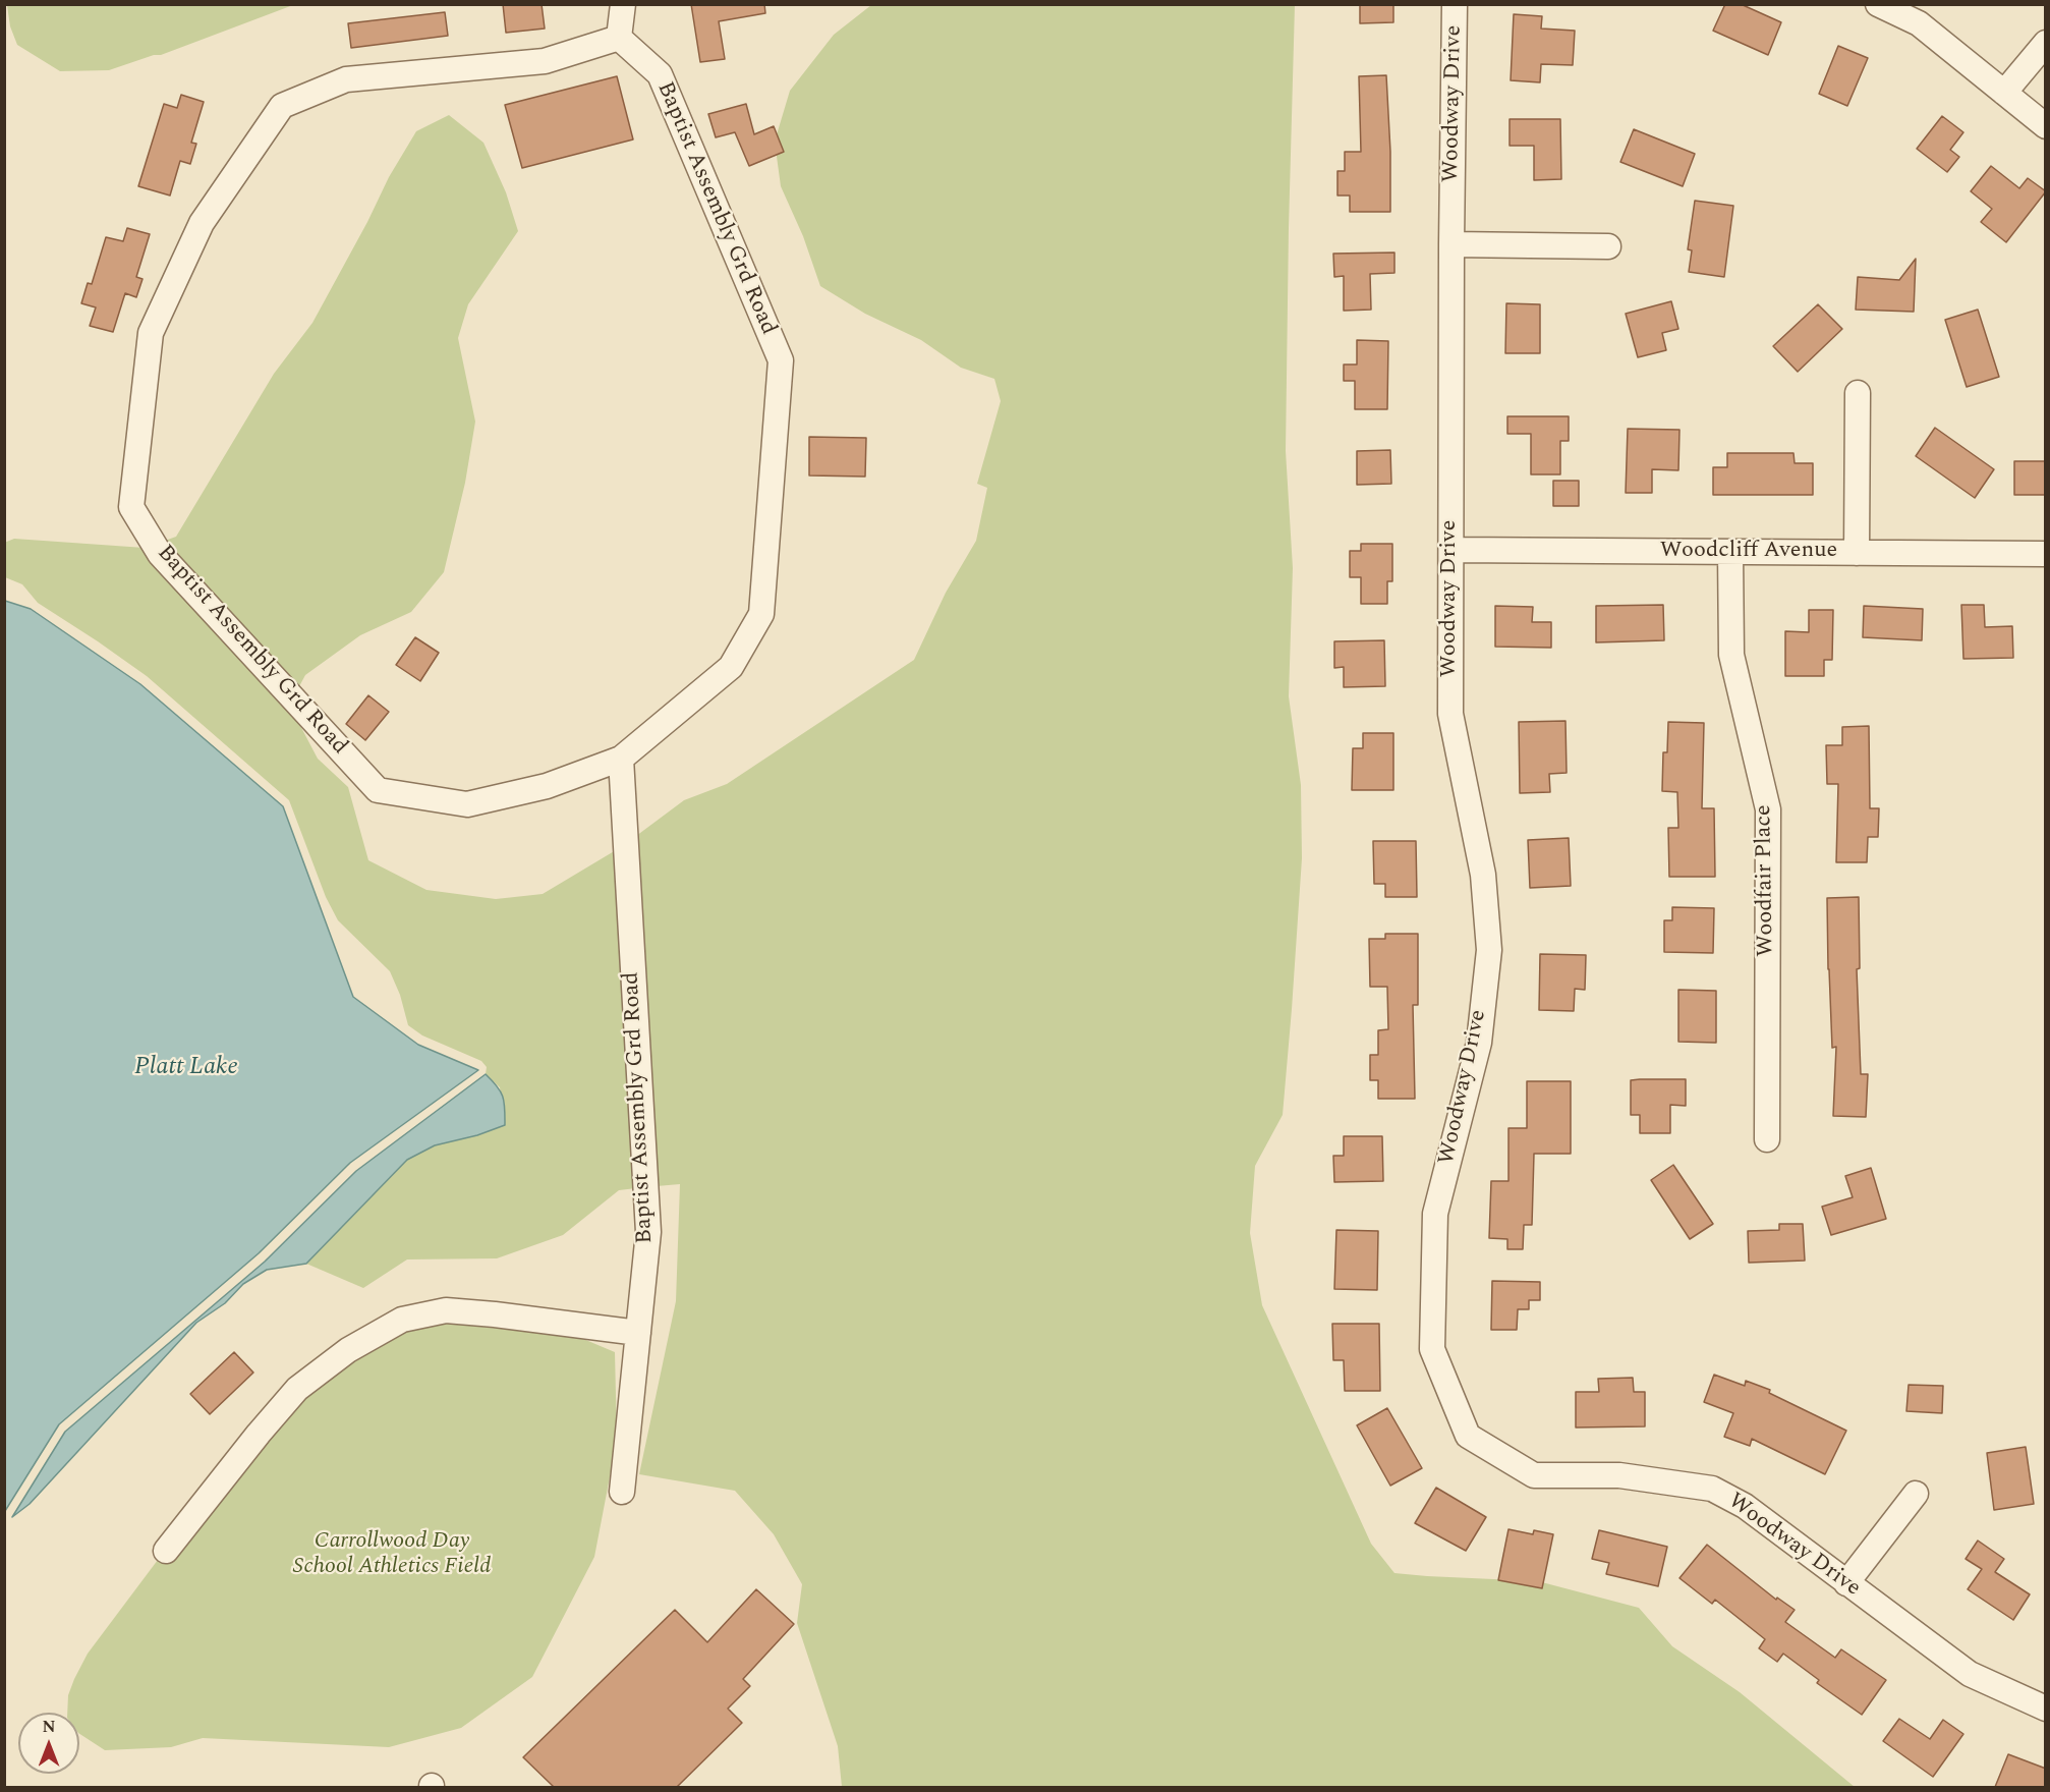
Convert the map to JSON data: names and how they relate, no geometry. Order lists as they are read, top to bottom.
{
  "streets": {
    "street": [
      "Woodway Drive",
      "Baptist Assembly Grd Road",
      "Woodcliff Avenue",
      "Woodfair Place"
    ]
  },
  "crossings": [
    ["Woodway Drive", "Woodcliff Avenue"],
    ["Woodcliff Avenue", "Woodfair Place"]
  ],
  "water": ["Platt Lake"],
  "parks": ["Carrollwood Day School Athletics Field"],
  "north": "top"
}
